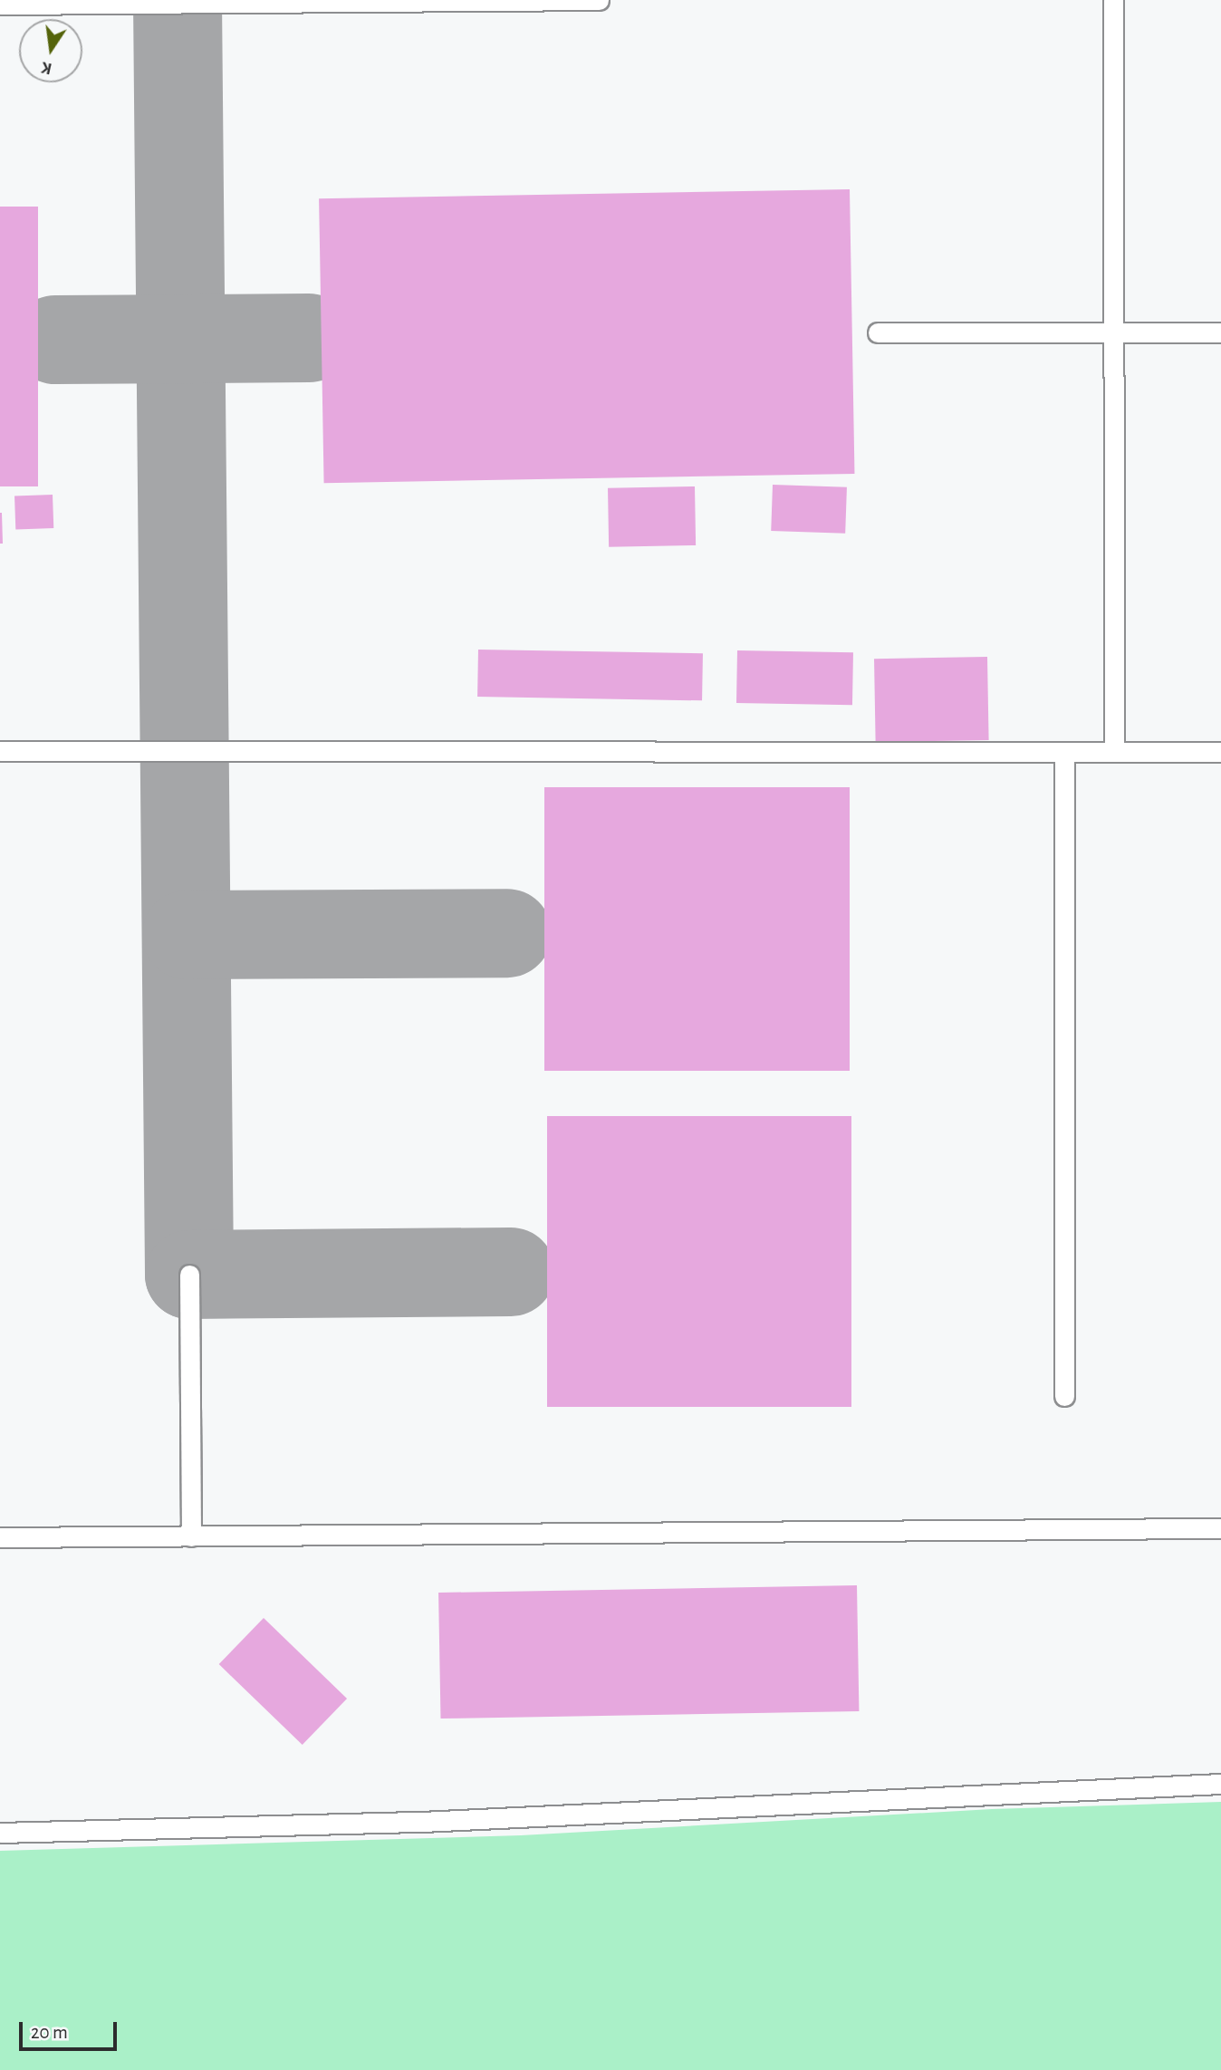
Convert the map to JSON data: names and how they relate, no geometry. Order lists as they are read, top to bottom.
{
  "scale_bar": "20 m",
  "north": "bottom"
}
